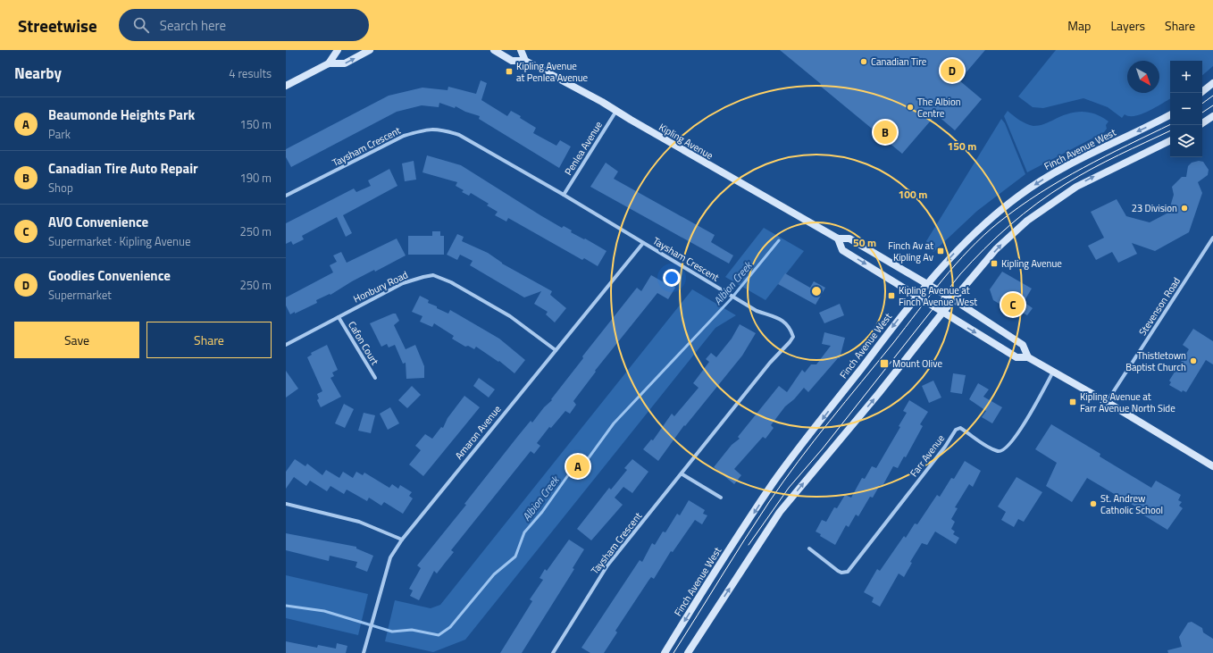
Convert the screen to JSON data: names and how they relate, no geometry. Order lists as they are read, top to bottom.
{
  "streets": {
    "main road": ["Kipling Avenue", "Finch Avenue West"],
    "street": [
      "Taysham Crescent",
      "Penlea Avenue",
      "Honbury Road",
      "Stevenson Road",
      "Cafon Court",
      "Amaron Avenue",
      "Farr Avenue"
    ]
  },
  "crossings": [
    ["Kipling Avenue", "Penlea Avenue"],
    ["Kipling Avenue", "Finch Avenue West"],
    ["Kipling Avenue", "Stevenson Road"],
    ["Kipling Avenue", "Farr Avenue"],
    ["Taysham Crescent", "Penlea Avenue"],
    ["Taysham Crescent", "Amaron Avenue"],
    ["Honbury Road", "Cafon Court"],
    ["Honbury Road", "Amaron Avenue"]
  ],
  "water": ["Albion Creek"],
  "places": {
    "other": [
      "Canadian Tire",
      "The Albion Centre",
      "23 Division",
      "Thistletown Baptist Church",
      "St. Andrew Catholic School"
    ],
    "transit": [
      "Kipling Avenue at Penlea Avenue",
      "Finch Av at Kipling Av",
      "Kipling Avenue",
      "Kipling Avenue at Finch Avenue West",
      "Mount Olive",
      "Kipling Avenue at Farr Avenue North Side"
    ]
  },
  "north": "bottom right",
  "page": {
    "header": "Streetwise",
    "search": "Search here",
    "nav": ["Map", "Layers", "Share"],
    "heading": ["Nearby", "4 results"],
    "pins": [
      "D",
      "B",
      "C",
      "A"
    ],
    "map_buttons": ["+", "−"],
    "list": [
      {
        "mark": "A",
        "name": "Beaumonde Heights Park",
        "note": "Park",
        "value": "150 m"
      },
      {
        "mark": "B",
        "name": "Canadian Tire Auto Repair",
        "note": "Shop",
        "value": "190 m"
      },
      {
        "mark": "C",
        "name": "AVO Convenience",
        "note": "Supermarket · Kipling Avenue",
        "value": "250 m"
      },
      {
        "mark": "D",
        "name": "Goodies Convenience",
        "note": "Supermarket",
        "value": "250 m"
      }
    ],
    "buttons": ["Save", "Share"]
  },
  "rings": ["150 m", "100 m", "50 m"]
}
